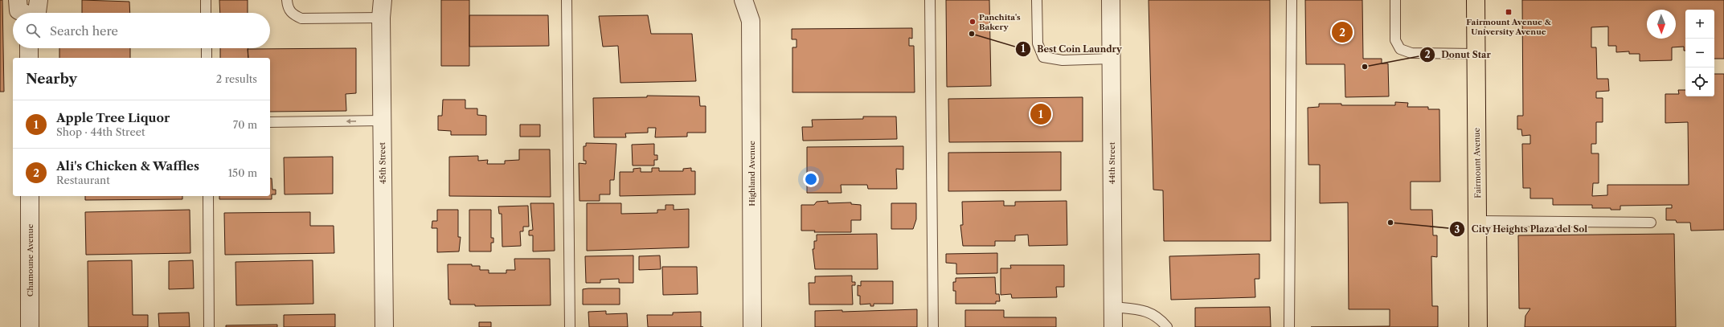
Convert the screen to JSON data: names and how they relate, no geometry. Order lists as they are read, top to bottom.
{
  "streets": {
    "main road": ["Fairmount Avenue"],
    "street": [
      "45th Street",
      "44th Street",
      "Highland Avenue",
      "Chamoune Avenue"
    ]
  },
  "places": {
    "transit": ["Fairmount Avenue & University Avenue"],
    "other": [
      "Panchita's Bakery",
      "Best Coin Laundry",
      "Donut Star",
      "City Heights Plaza del Sol"
    ]
  },
  "north": "bottom",
  "page": {
    "map_buttons": ["+", "−"],
    "search": "Search here",
    "pins": ["2", "1"],
    "heading": ["Nearby", "2 results"],
    "list": [
      {
        "mark": "1",
        "name": "Apple Tree Liquor",
        "note": "Shop · 44th Street",
        "value": "70 m"
      },
      {
        "mark": "2",
        "name": "Ali's Chicken & Waffles",
        "note": "Restaurant",
        "value": "150 m"
      }
    ]
  }
}
